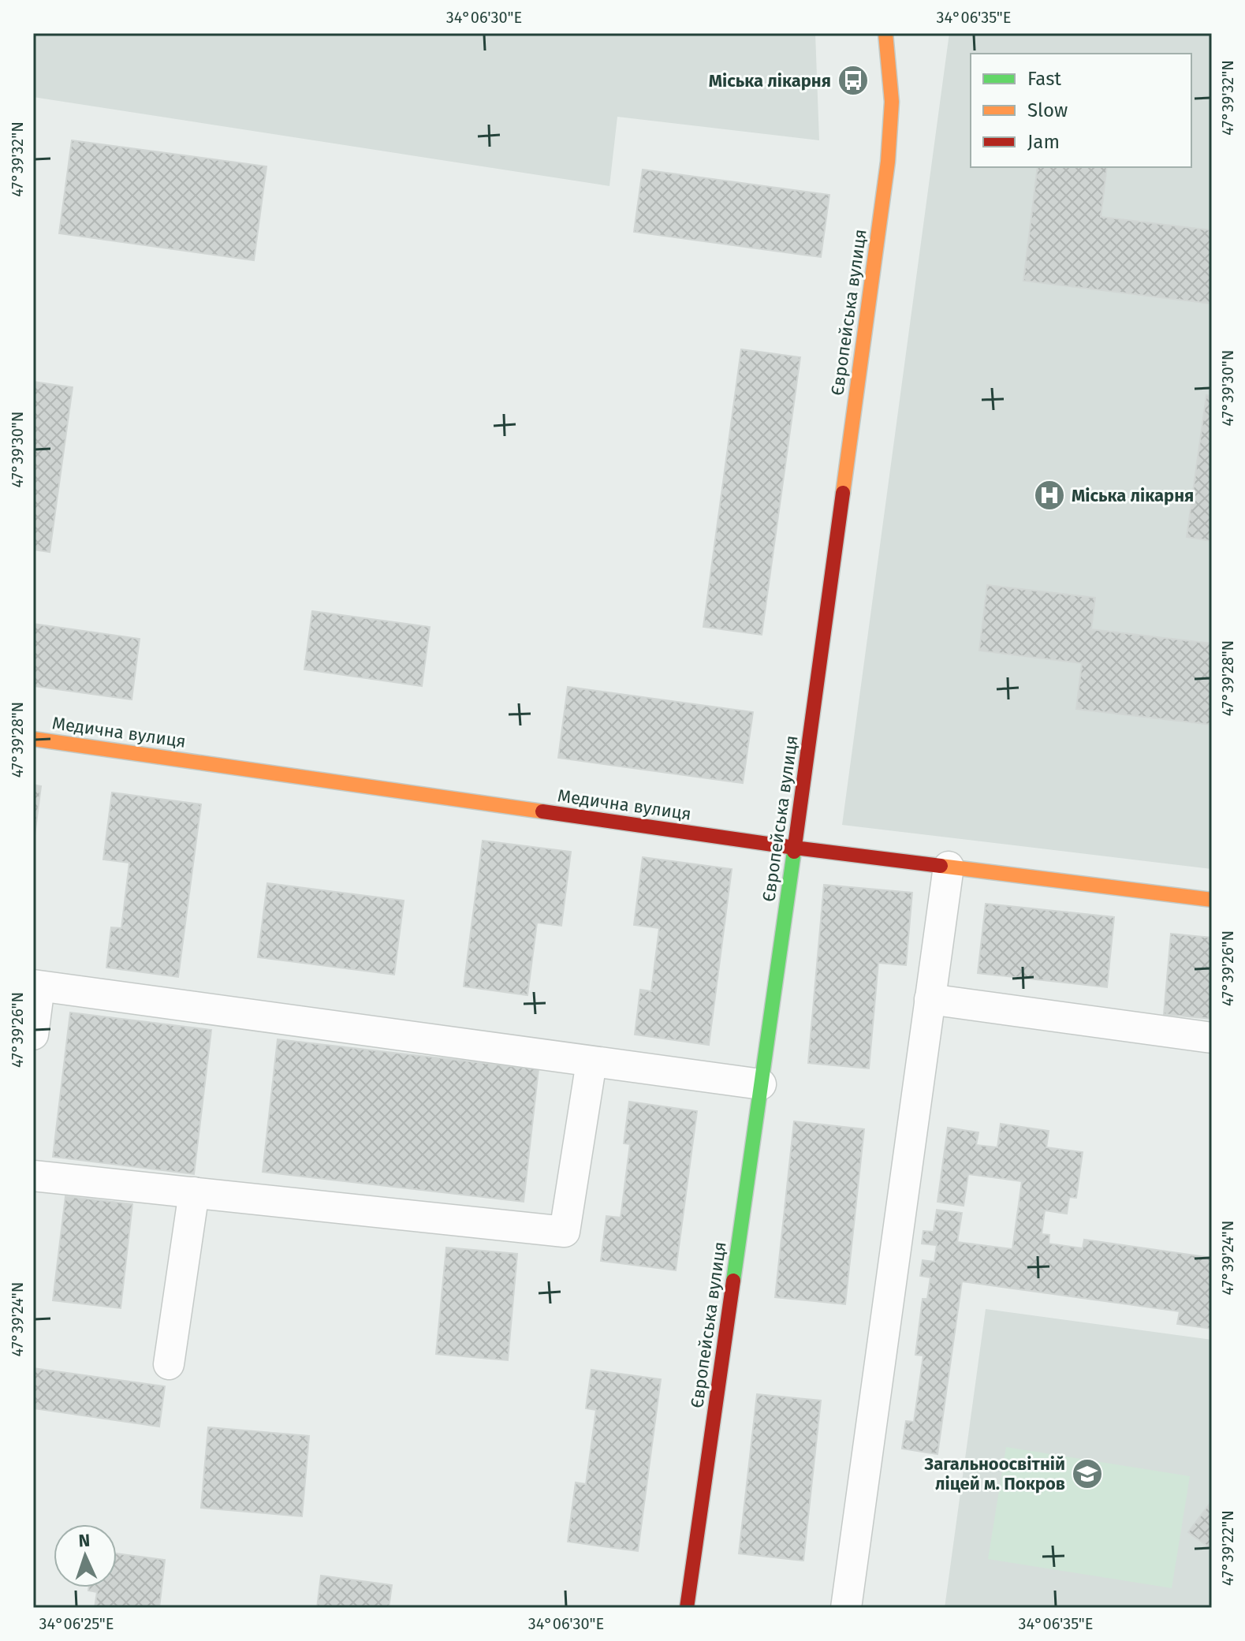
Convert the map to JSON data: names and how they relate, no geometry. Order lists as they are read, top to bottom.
{
  "streets": {
    "street": ["Європейська вулиця", "Медична вулиця"]
  },
  "crossings": [
    ["Європейська вулиця", "Медична вулиця"]
  ],
  "places": {
    "bus stop": ["Міська лікарня"],
    "hospital": ["Мiська лiкарня"],
    "school or university": ["Загальноосвітній ліцей м. Покров"]
  },
  "legend": ["Fast", "Slow", "Jam"],
  "north": "top",
  "coordinates": [
    "34°06'30\"E",
    "34°06'35\"E",
    "47°39'32\"N",
    "47°39'30\"N",
    "47°39'28\"N",
    "47°39'26\"N",
    "47°39'24\"N",
    "47°39'22\"N",
    "34°06'25\"E"
  ]
}
